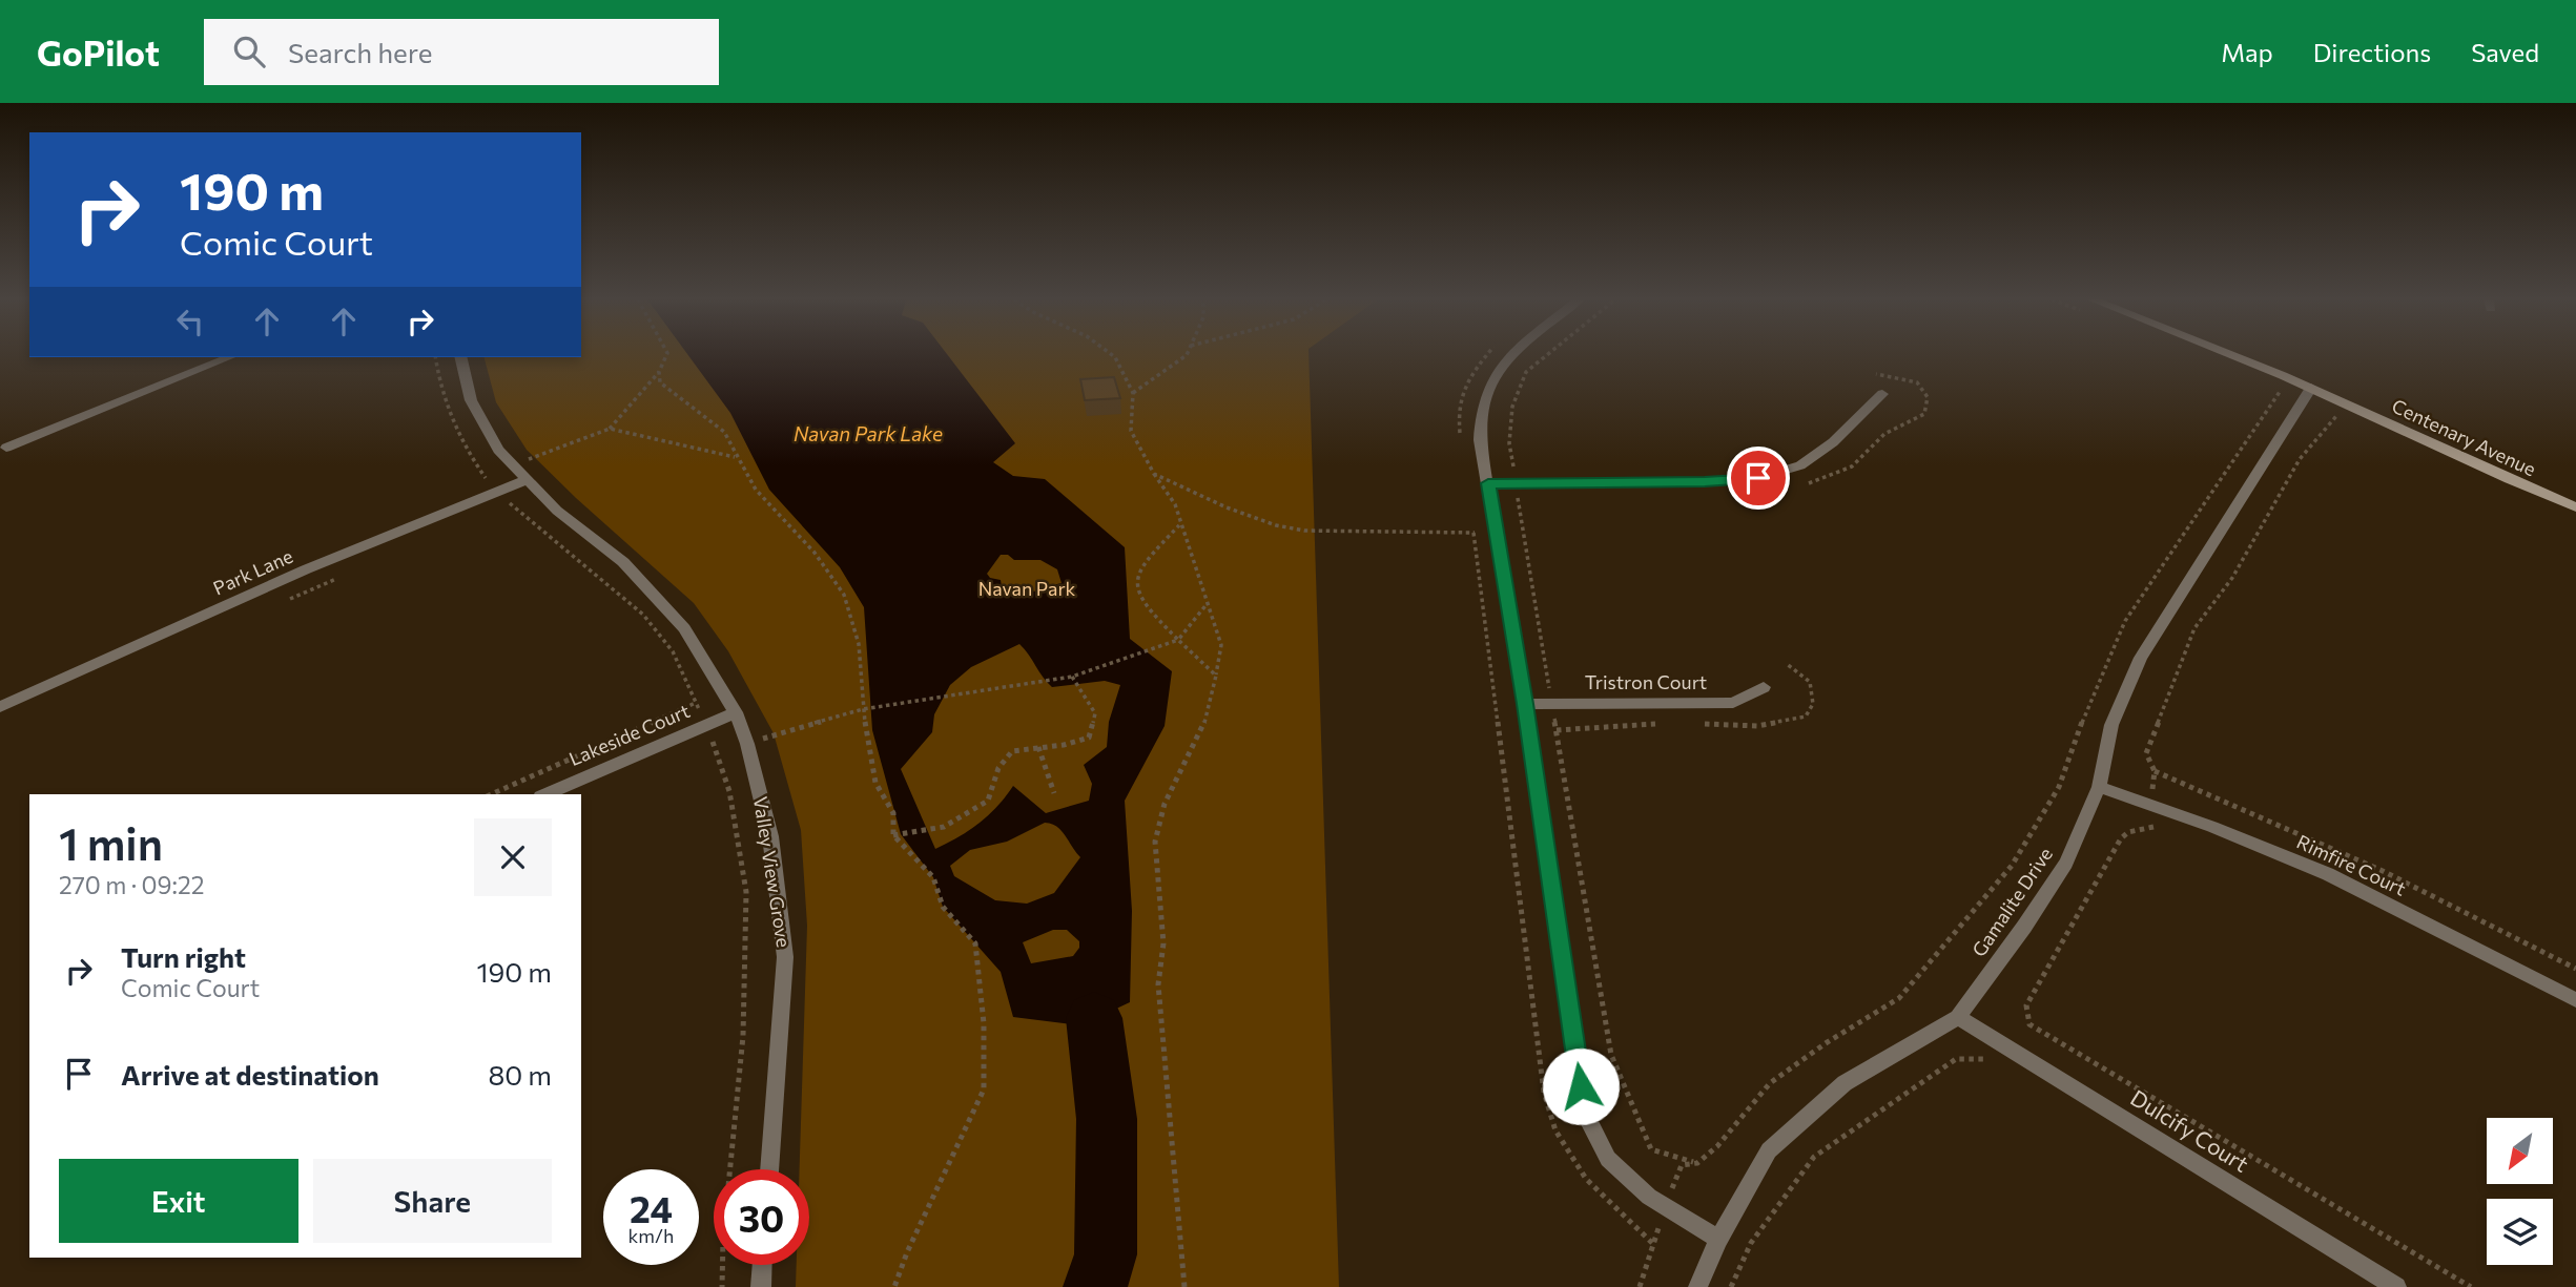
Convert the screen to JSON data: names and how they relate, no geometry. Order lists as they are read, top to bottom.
{
  "streets": {
    "street": [
      "Centenary Avenue",
      "Park Lane",
      "Tristron Court",
      "Lakeside Court",
      "Rimfire Court",
      "Valley View Grove",
      "Gamalite Drive",
      "Dulcify Court"
    ]
  },
  "crossings": [
    ["Centenary Avenue", "Gamalite Drive"],
    ["Park Lane", "Valley View Grove"],
    ["Lakeside Court", "Valley View Grove"],
    ["Rimfire Court", "Gamalite Drive"],
    ["Gamalite Drive", "Dulcify Court"]
  ],
  "water": ["Navan Park Lake"],
  "parks": ["Navan Park"],
  "north": "bottom left",
  "page": {
    "header": "GoPilot",
    "search": "Search here",
    "nav": ["Map", "Directions", "Saved"],
    "turn": ["190 m", "Comic Court"],
    "heading": ["1 min", "270 m · 09:22"],
    "list": [
      {
        "name": "Turn right",
        "note": "Comic Court",
        "value": "190 m"
      },
      {
        "name": "Arrive at destination",
        "value": "80 m"
      }
    ],
    "buttons": ["Exit", "Share"],
    "speed": "24 km/h",
    "limit": "30"
  }
}
